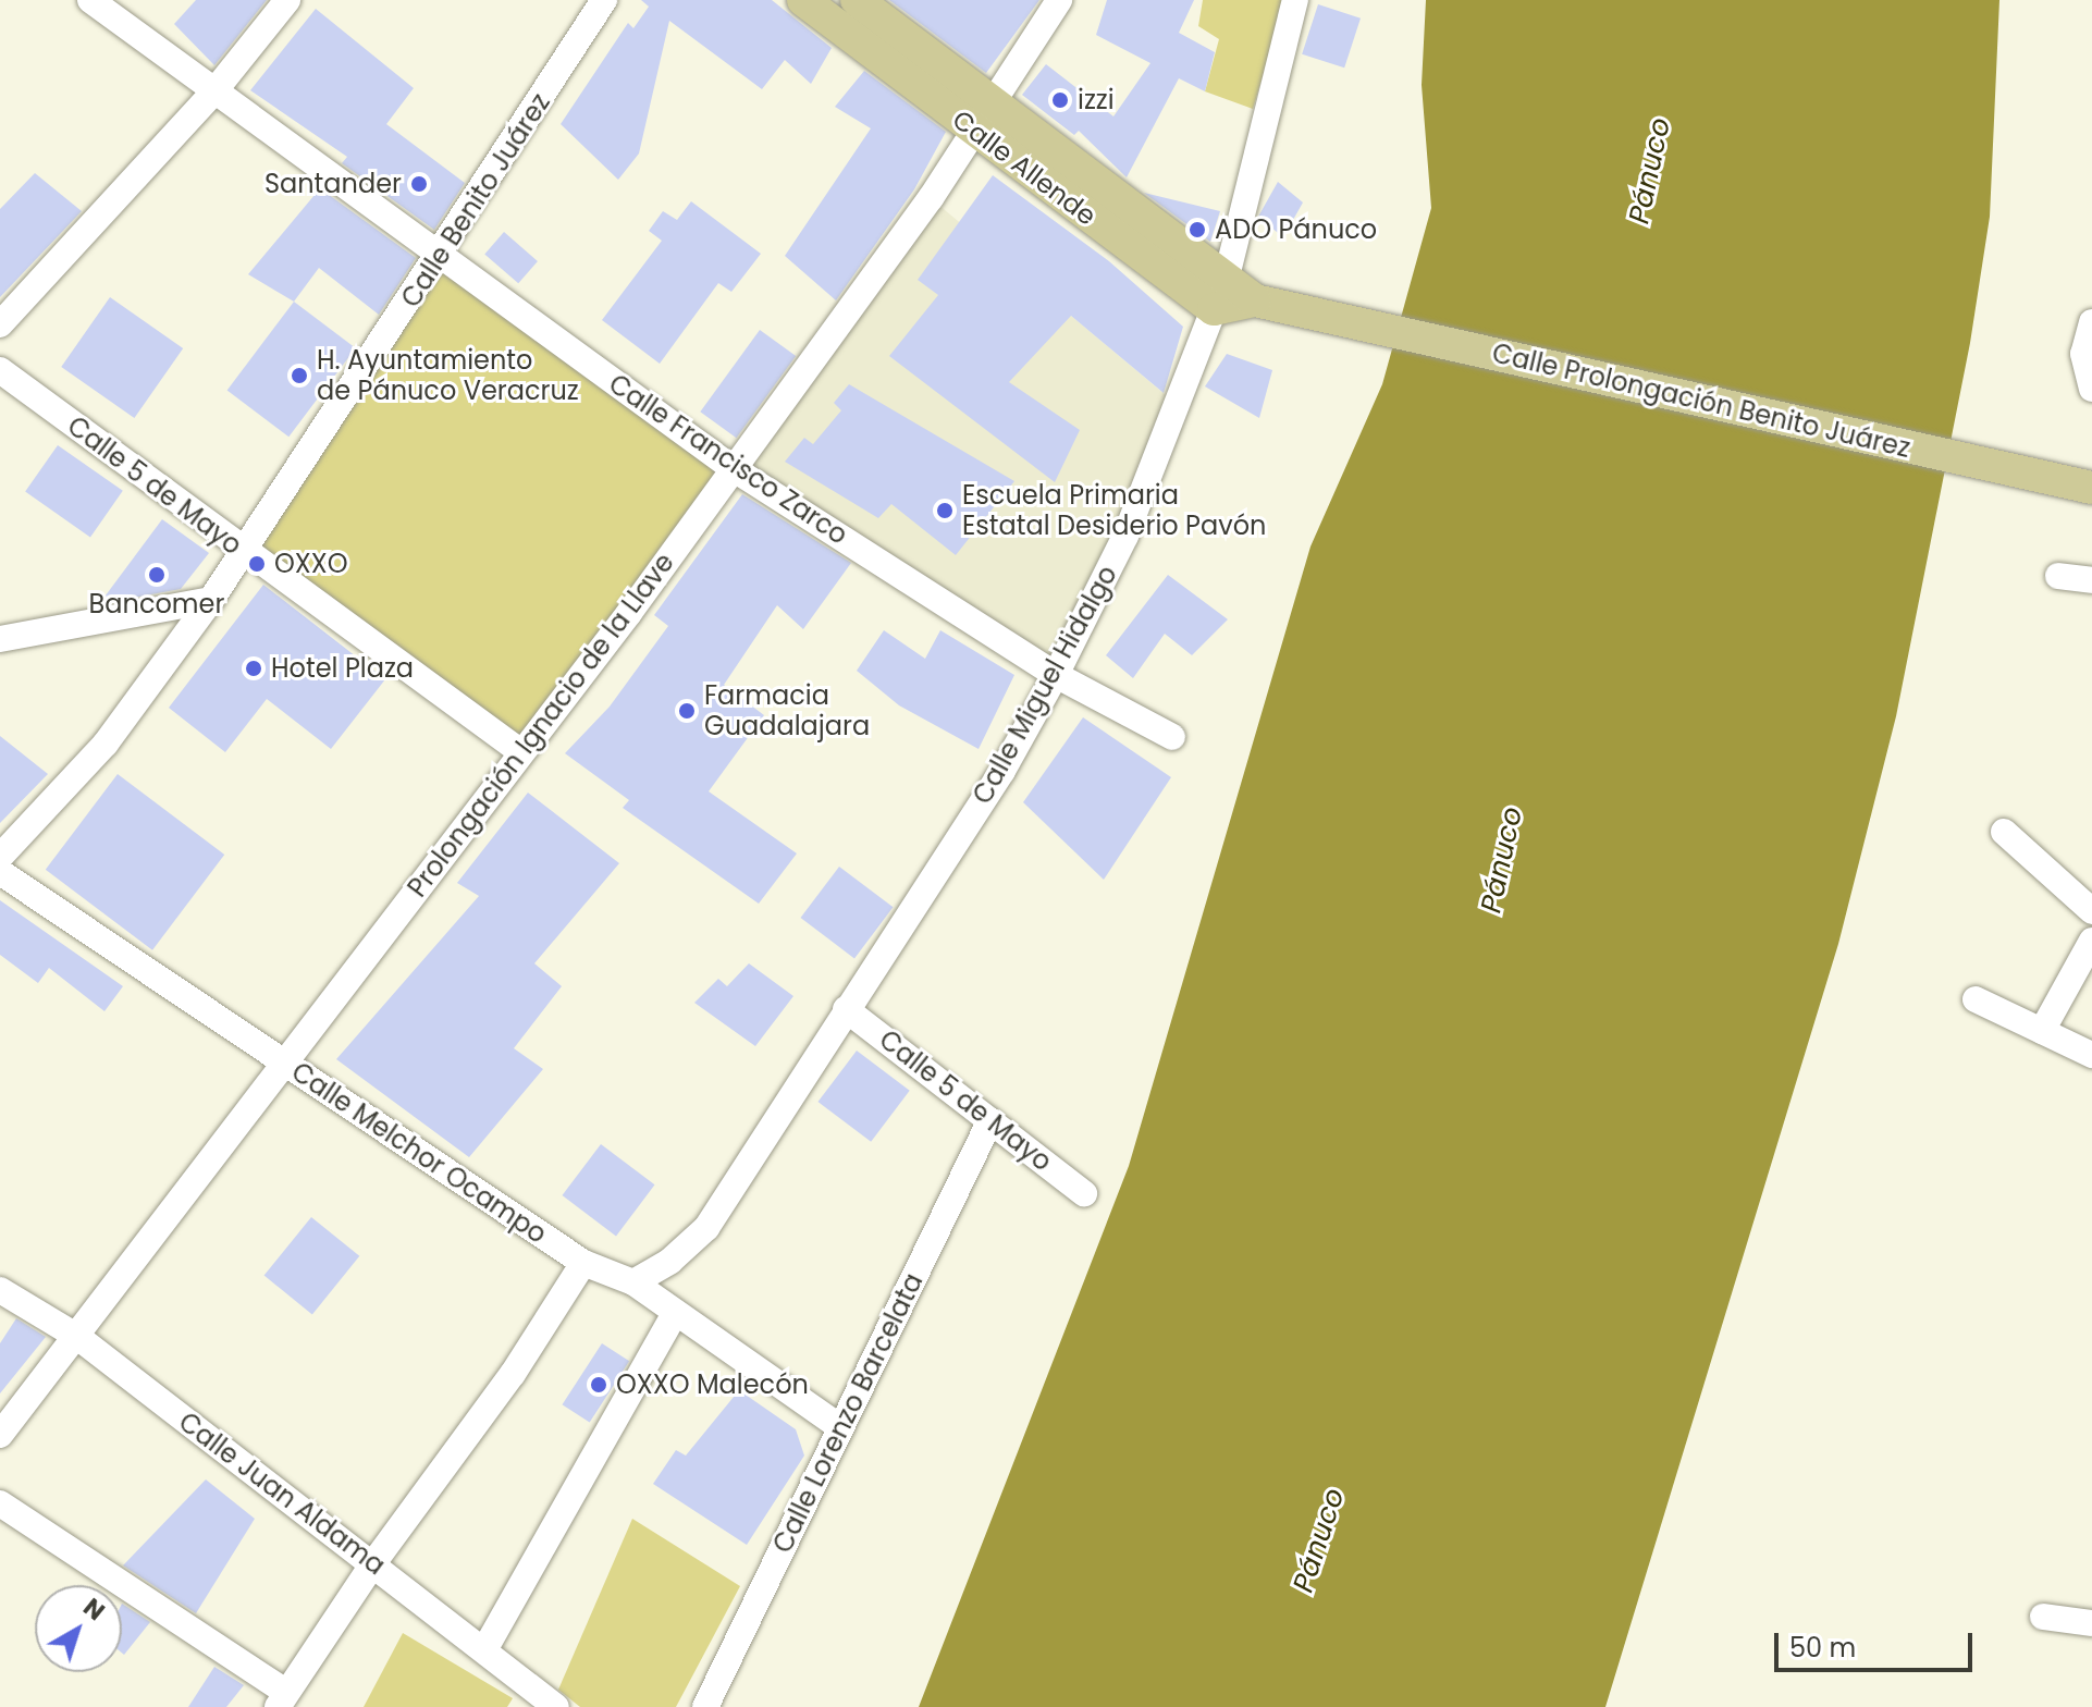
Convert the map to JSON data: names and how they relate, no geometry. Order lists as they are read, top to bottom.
{
  "streets": {
    "main road": ["Calle Allende", "Calle Prolongación Benito Juárez"],
    "street": [
      "Calle Benito Juárez",
      "Calle Francisco Zarco",
      "Calle 5 de Mayo",
      "Calle Miguel Hidalgo",
      "Prolongación Ignacio de la Llave",
      "Calle Melchor Ocampo",
      "Calle Lorenzo Barcelata",
      "Calle Juan Aldama"
    ]
  },
  "crossings": [
    ["Calle Allende", "Calle Prolongación Benito Juárez"],
    ["Calle Allende", "Calle Miguel Hidalgo"],
    ["Calle Allende", "Prolongación Ignacio de la Llave"],
    ["Calle Benito Juárez", "Calle Francisco Zarco"],
    ["Calle Benito Juárez", "Calle 5 de Mayo"],
    ["Calle Francisco Zarco", "Calle Miguel Hidalgo"],
    ["Calle Francisco Zarco", "Prolongación Ignacio de la Llave"],
    ["Calle 5 de Mayo", "Calle Miguel Hidalgo"],
    ["Calle 5 de Mayo", "Prolongación Ignacio de la Llave"],
    ["Calle 5 de Mayo", "Calle Lorenzo Barcelata"],
    ["Calle Miguel Hidalgo", "Calle Melchor Ocampo"],
    ["Prolongación Ignacio de la Llave", "Calle Melchor Ocampo"],
    ["Prolongación Ignacio de la Llave", "Calle Juan Aldama"],
    ["Calle Melchor Ocampo", "Calle Lorenzo Barcelata"]
  ],
  "water": ["Pánuco"],
  "places": [
    "izzi",
    "Santander",
    "ADO Pánuco",
    "H. Ayuntamiento de Pánuco Veracruz",
    "Escuela Primaria Estatal Desiderio Pavón",
    "OXXO",
    "Bancomer",
    "Hotel Plaza",
    "Farmacia Guadalajara",
    "OXXO Malecón"
  ],
  "scale_bar": "50 m",
  "north": "top right"
}
